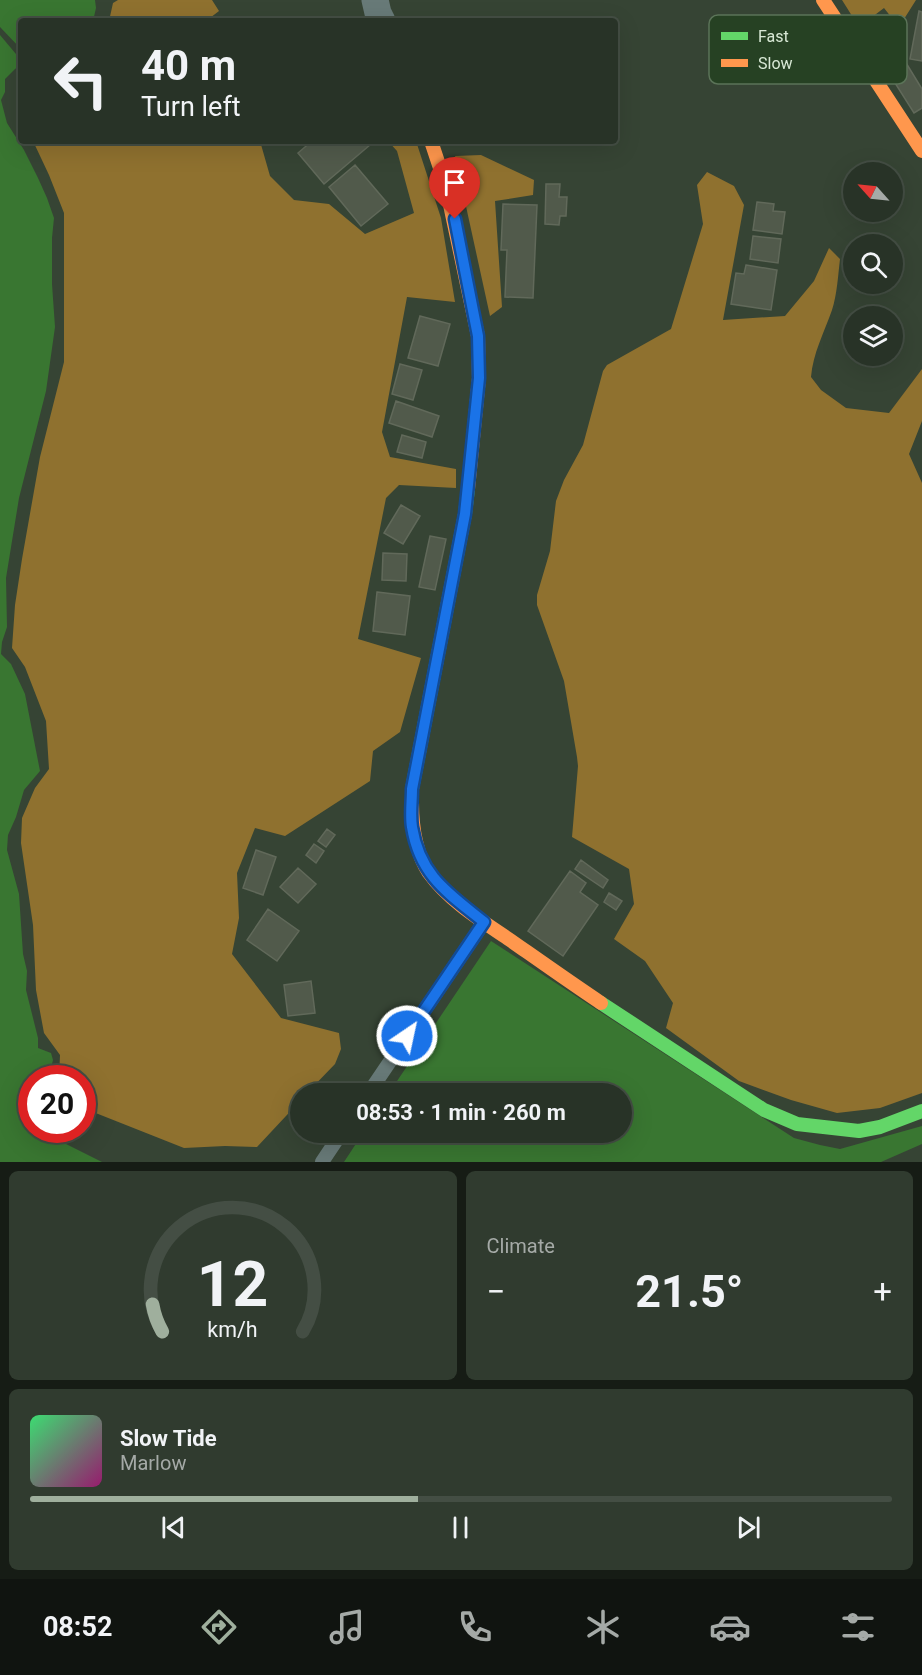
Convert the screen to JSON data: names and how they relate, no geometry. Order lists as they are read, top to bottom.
{
  "legend": ["Fast", "Slow"],
  "north": "top left",
  "page": {
    "turn": ["40 m", "Turn left"],
    "limit": "20",
    "trip": "08:53 · 1 min · 260 m",
    "tile": "Climate",
    "heat": ["−", "21.5°", "+"],
    "song": ["Slow Tide", "Marlow"],
    "tabs": "08:52",
    "gauge": ["12", "km/h"]
  }
}
